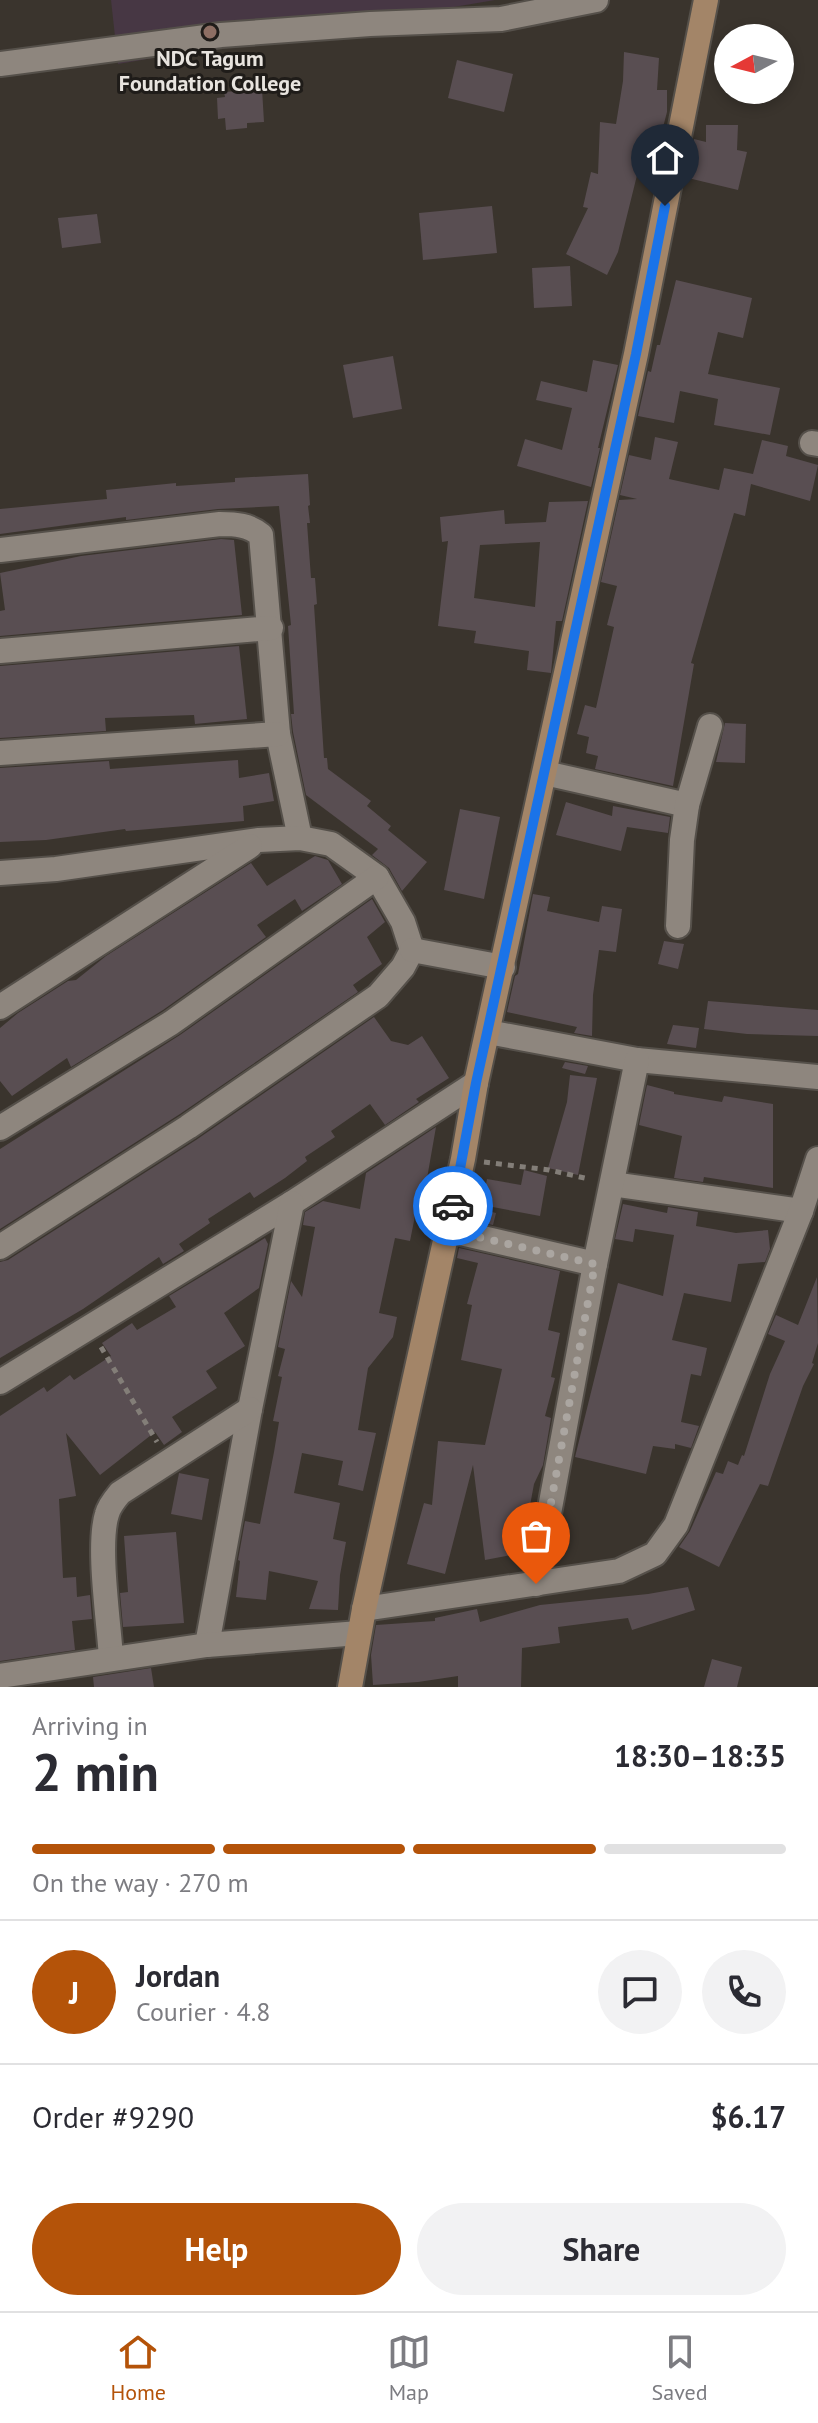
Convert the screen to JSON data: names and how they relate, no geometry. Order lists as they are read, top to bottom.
{
  "places": ["NDC Tagum Foundation College"],
  "north": "left",
  "page": {
    "heading": ["2 min", "Arriving in", "18:30–18:35"],
    "panel": [
      "Jordan",
      "Courier · 4.8",
      "Order #9290",
      "$6.17"
    ],
    "bar": "On the way · 270 m",
    "round": "J",
    "buttons": ["Help", "Share"],
    "tabs": ["Home", "Map", "Saved"]
  }
}
